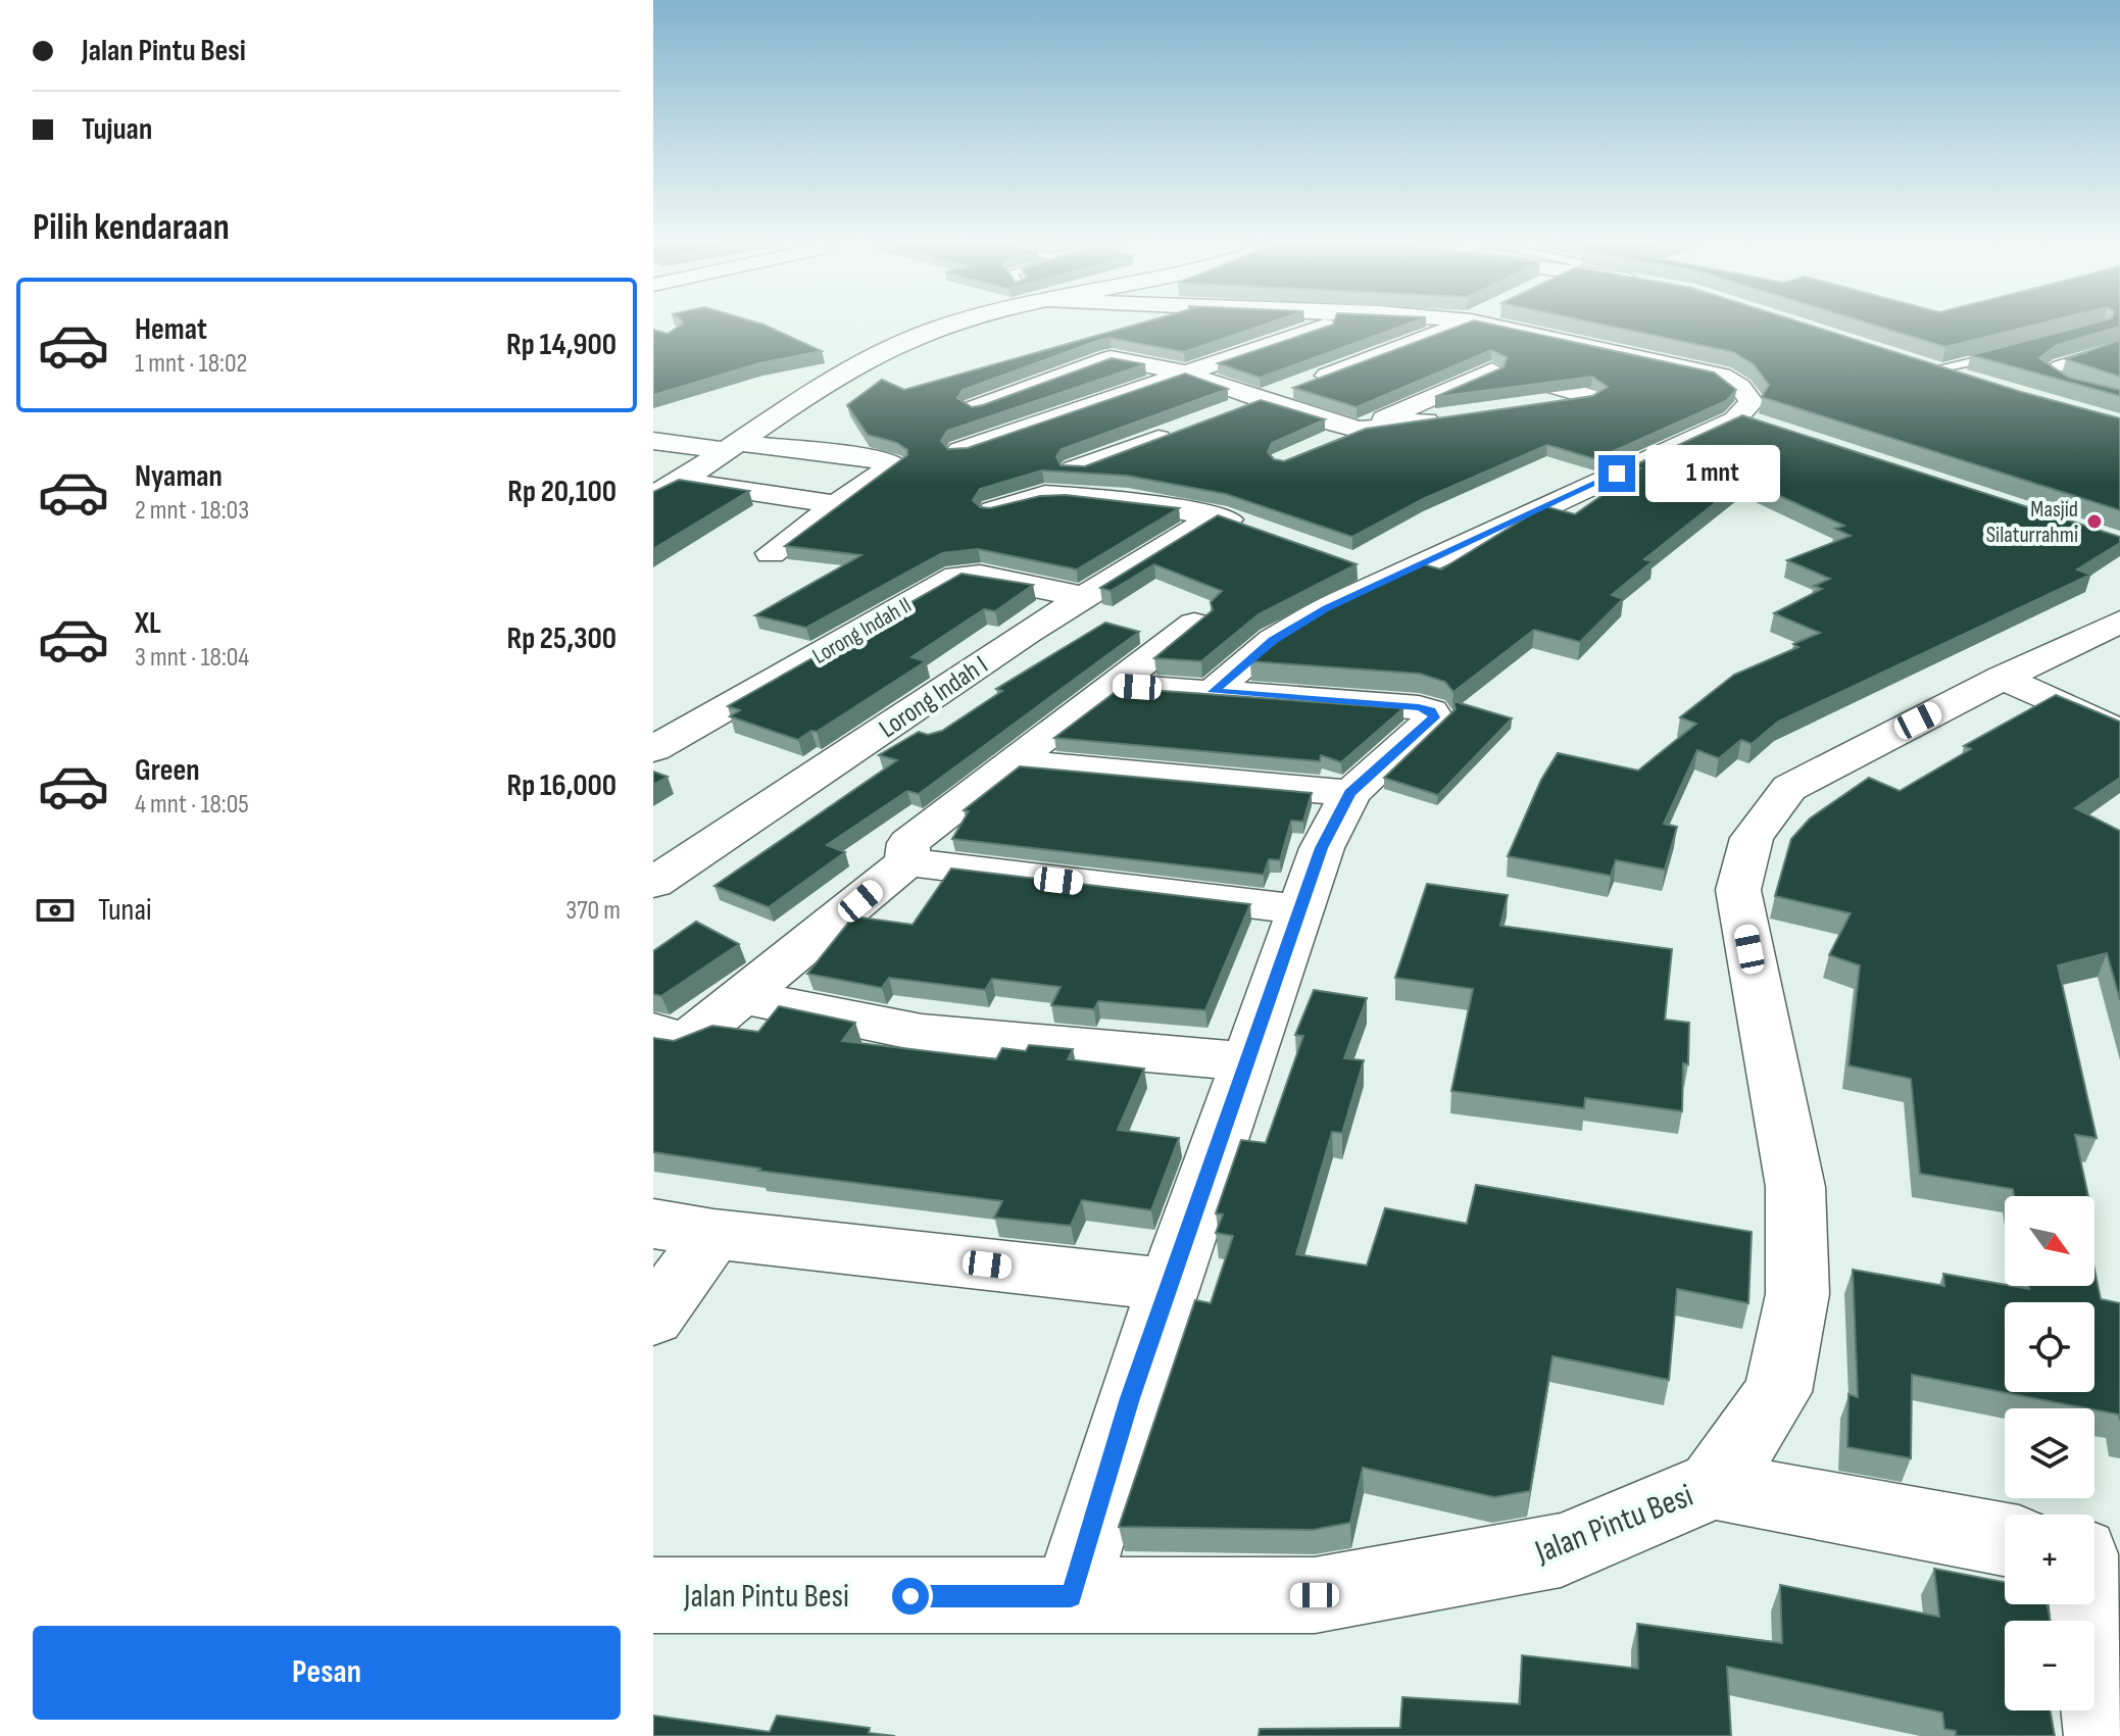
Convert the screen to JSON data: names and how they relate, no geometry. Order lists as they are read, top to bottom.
{
  "streets": {
    "main road": ["Lorong Indah II", "Lorong Indah I", "Jalan Pintu Besi"]
  },
  "crossings": [
    ["Lorong Indah II", "Lorong Indah I"]
  ],
  "places": ["Masjid Silaturrahmi"],
  "north": "bottom right",
  "page": {
    "banner": ["Jalan Pintu Besi", "Tujuan"],
    "heading": "Pilih kendaraan",
    "list": [
      {
        "name": "Hemat",
        "note": "1 mnt · 18:02",
        "value": "Rp 14,900"
      },
      {
        "name": "Nyaman",
        "note": "2 mnt · 18:03",
        "value": "Rp 20,100"
      },
      {
        "name": "XL",
        "note": "3 mnt · 18:04",
        "value": "Rp 25,300"
      },
      {
        "name": "Green",
        "note": "4 mnt · 18:05",
        "value": "Rp 16,000"
      }
    ],
    "bubble": "1 mnt",
    "pay": ["Tunai", "370 m"],
    "map_buttons": ["+", "−"],
    "buttons": "Pesan"
  }
}
